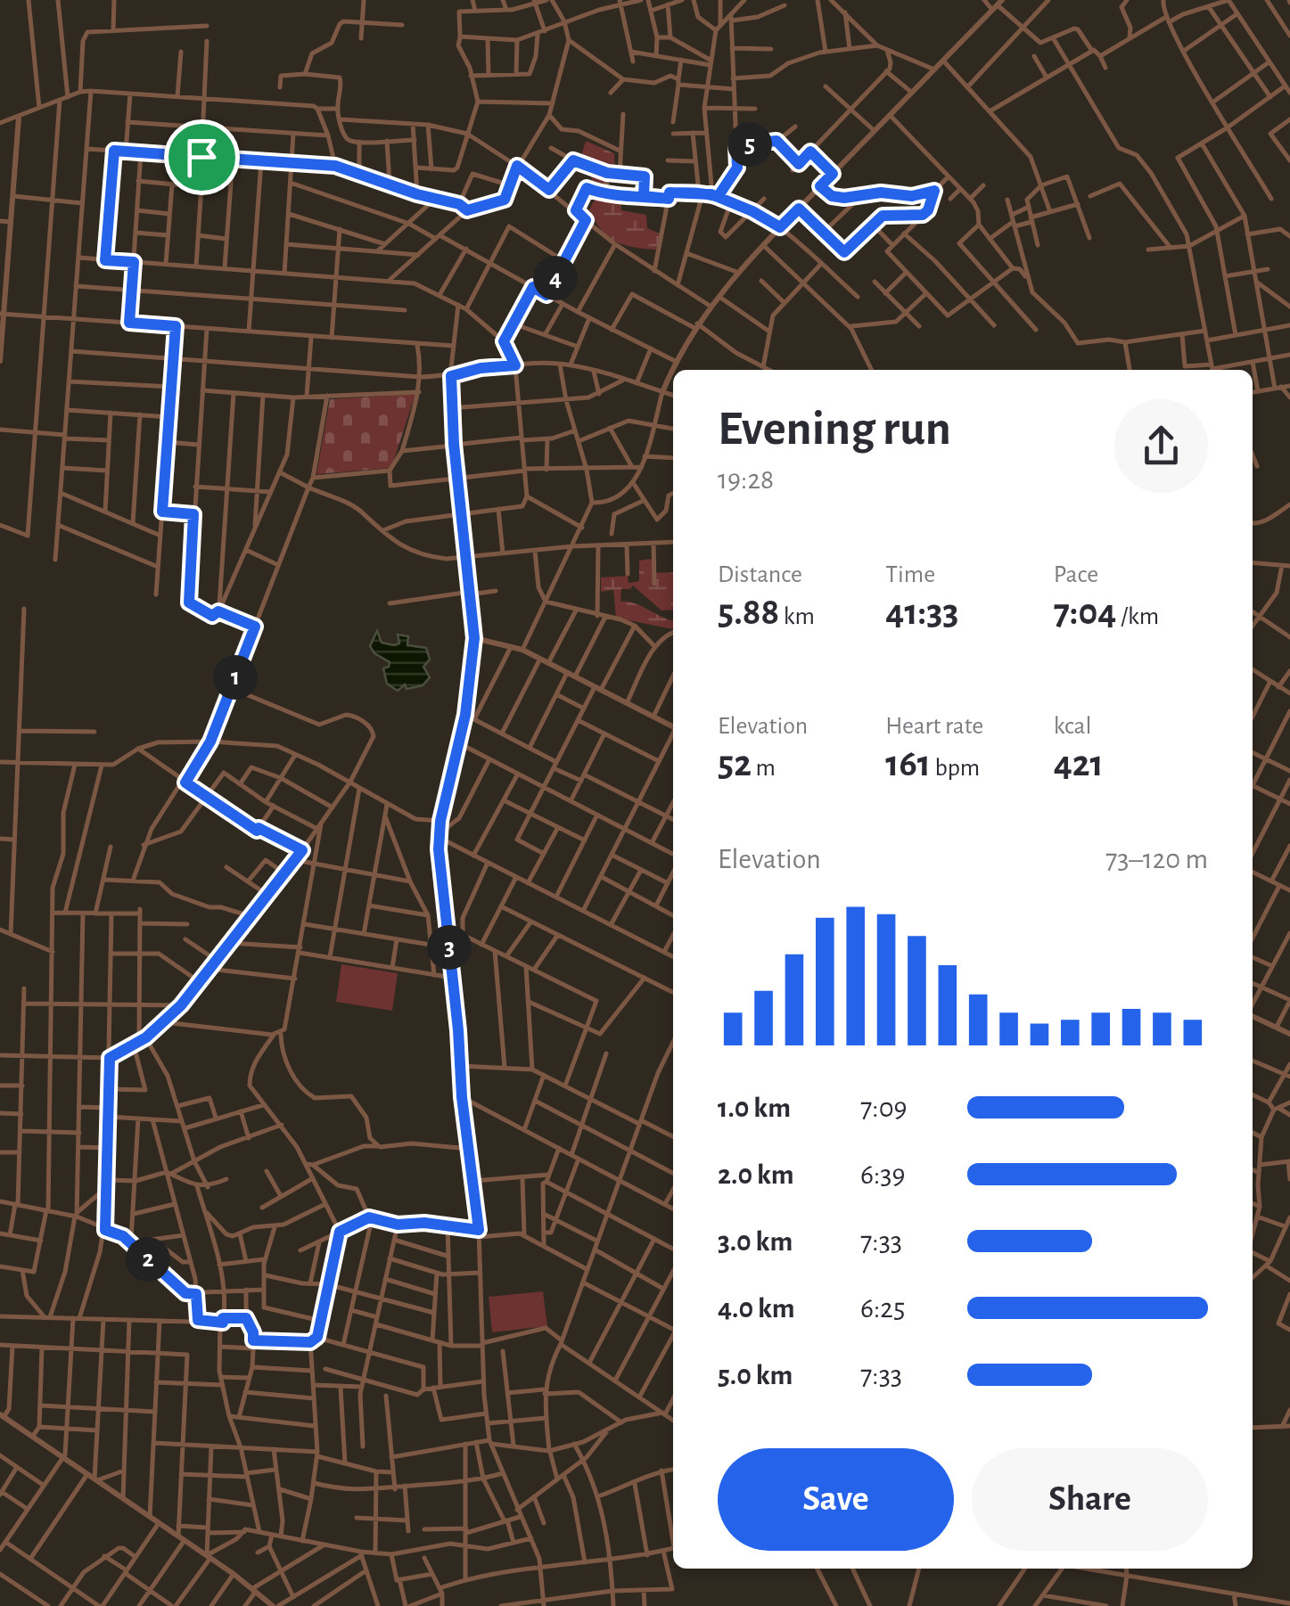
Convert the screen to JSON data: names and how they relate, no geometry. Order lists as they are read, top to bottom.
{
  "page": {
    "pins": [
      "5",
      "4",
      "1",
      "3",
      "2"
    ],
    "heading": ["Evening run", "19:28"],
    "stats": [
      ["Distance", "5.88 km"],
      ["Time", "41:33"],
      ["Pace", "7:04 /km"],
      ["Elevation", "52 m"],
      ["Heart rate", "161 bpm"],
      ["kcal", "421"]
    ],
    "chart": ["Elevation", "73–120 m"],
    "list": [
      {
        "name": "1.0 km",
        "note": "7:09"
      },
      {
        "name": "2.0 km",
        "note": "6:39"
      },
      {
        "name": "3.0 km",
        "note": "7:33"
      },
      {
        "name": "4.0 km",
        "note": "6:25"
      },
      {
        "name": "5.0 km",
        "note": "7:33"
      }
    ],
    "buttons": ["Save", "Share"]
  }
}
